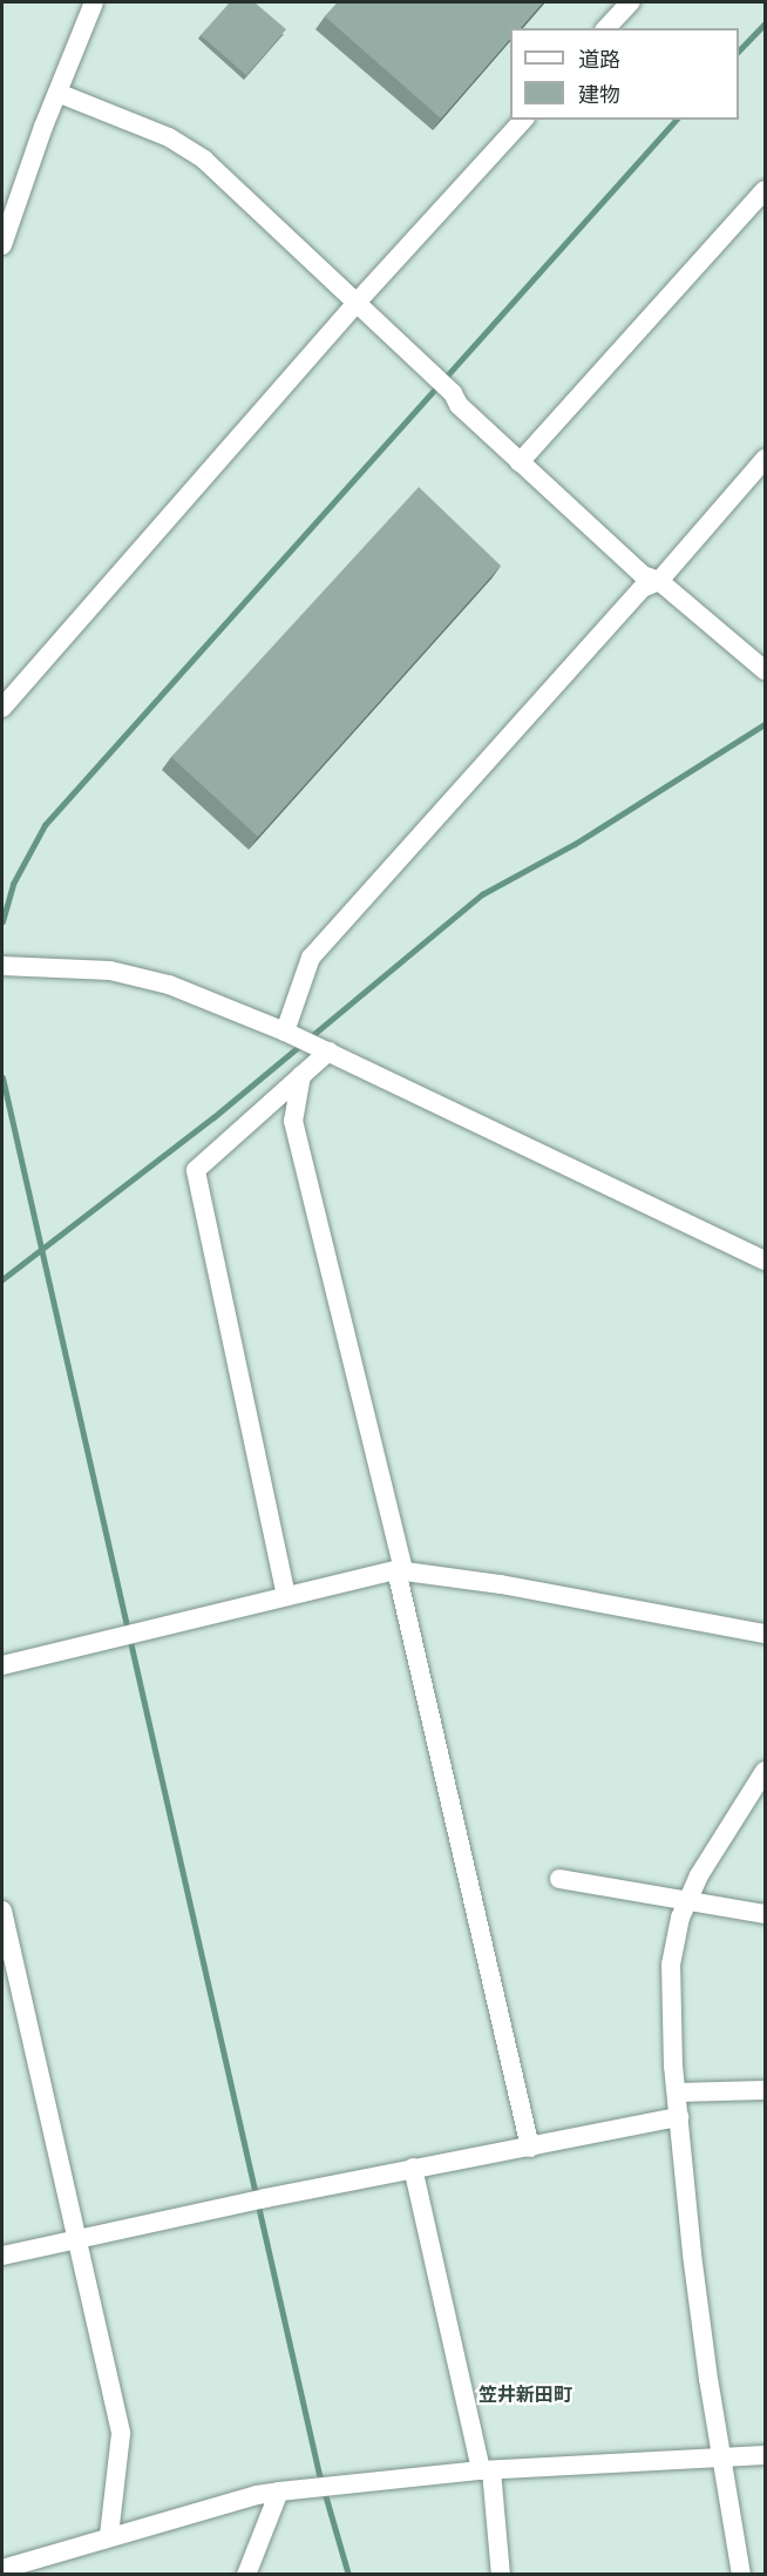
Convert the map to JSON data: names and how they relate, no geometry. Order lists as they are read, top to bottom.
{
  "districts": ["笠井新田町"],
  "legend": ["道路", "建物"]
}
